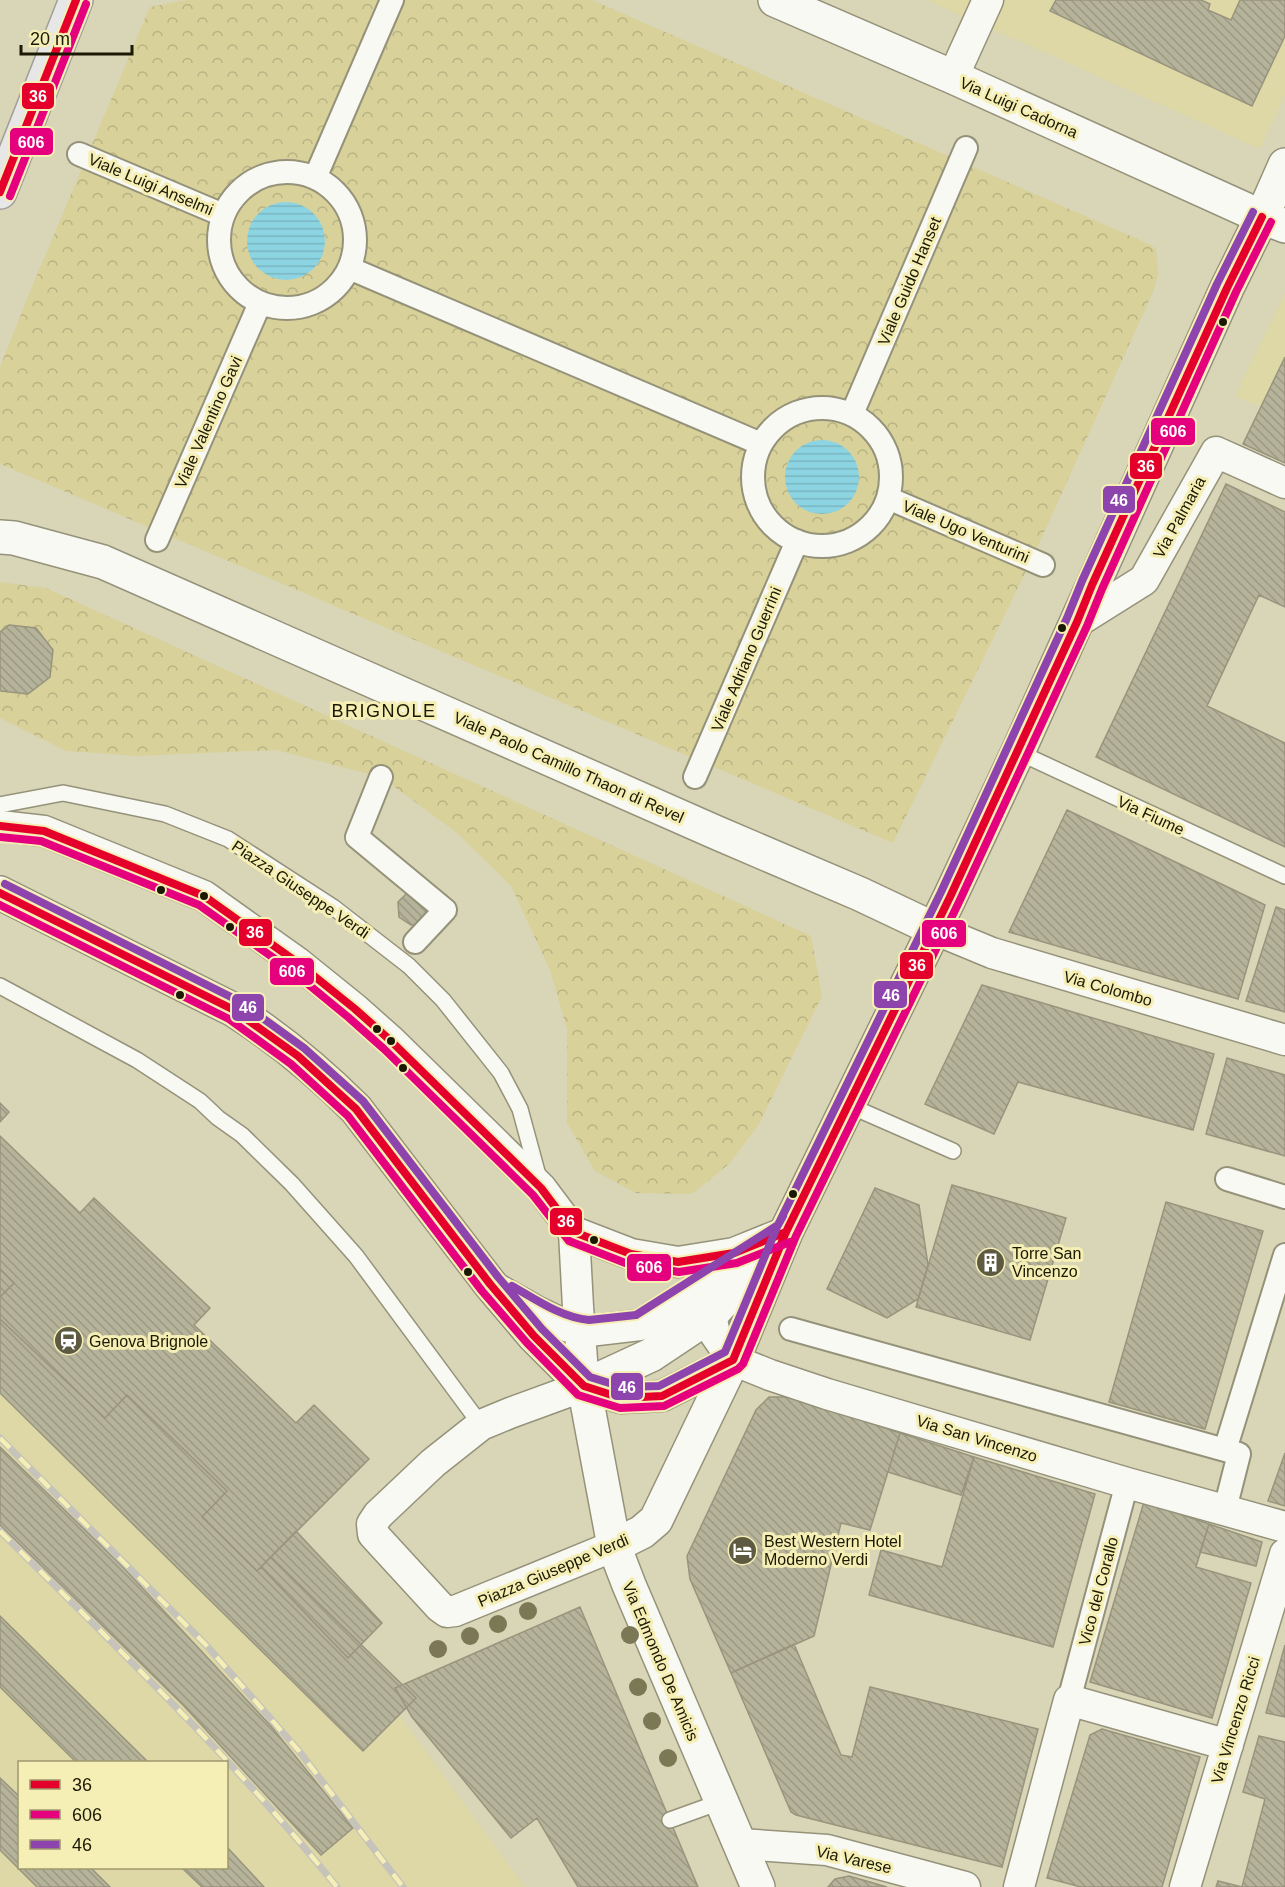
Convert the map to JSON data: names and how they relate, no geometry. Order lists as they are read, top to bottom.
{
  "streets": {
    "street": [
      "Via Luigi Cadorna",
      "Viale Luigi Anselmi",
      "Viale Guido Hanset",
      "Viale Valentino Gavi",
      "Via Palmaria",
      "Viale Ugo Venturini",
      "Viale Adriano Guerrini",
      "Viale Paolo Camillo Thaon di Revel",
      "Piazza Giuseppe Verdi",
      "Via Colombo",
      "Via San Vincenzo",
      "Vico del Corallo",
      "Via Edmondo De Amicis",
      "Via Vincenzo Ricci",
      "Via Varese"
    ],
    "lane": ["Via Fiume"]
  },
  "crossings": [
    ["Viale Luigi Anselmi", "Viale Valentino Gavi"],
    ["Viale Guido Hanset", "Viale Ugo Venturini"],
    ["Viale Guido Hanset", "Viale Adriano Guerrini"],
    ["Viale Ugo Venturini", "Viale Adriano Guerrini"],
    ["Viale Paolo Camillo Thaon di Revel", "Via Colombo"],
    ["Piazza Giuseppe Verdi", "Via San Vincenzo"],
    ["Piazza Giuseppe Verdi", "Via Edmondo De Amicis"],
    ["Via San Vincenzo", "Vico del Corallo"],
    ["Via Edmondo De Amicis", "Via Varese"]
  ],
  "districts": ["BRIGNOLE"],
  "places": {
    "building": ["Torre San Vincenzo"],
    "station": ["Genova Brignole"],
    "hotel": ["Best Western Hotel Moderno Verdi"]
  },
  "lines": ["transit line 36", "transit line 606", "transit line 46"],
  "legend": ["36", "606", "46"],
  "scale_bar": "20 m"
}
